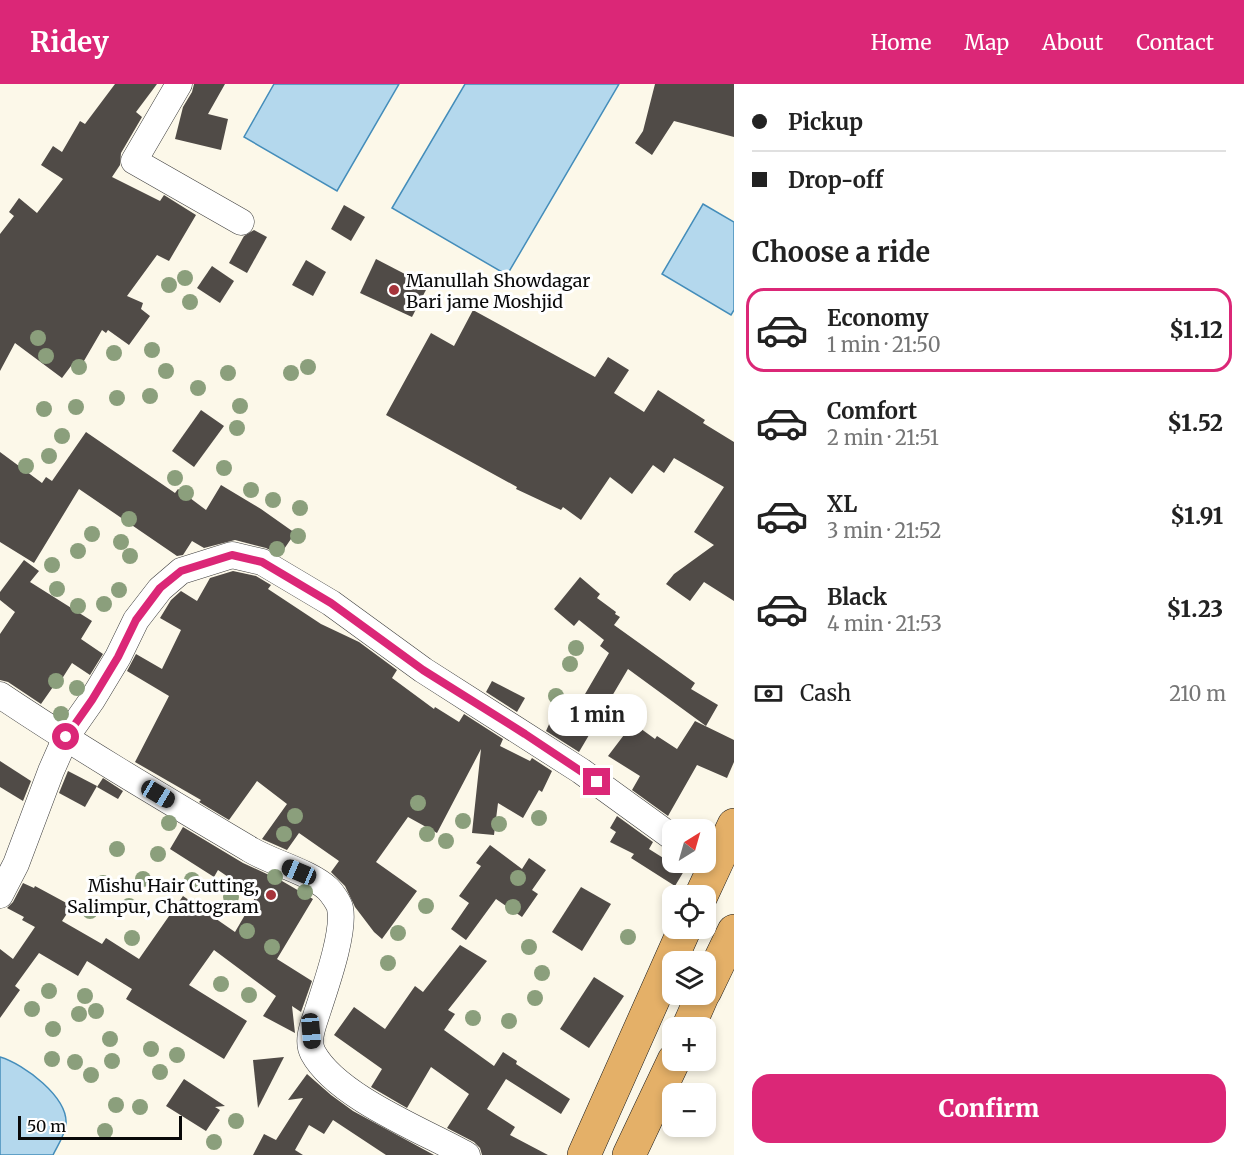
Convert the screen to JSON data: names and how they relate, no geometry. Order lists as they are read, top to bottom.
{
  "places": ["Manullah Showdagar Bari jame Moshjid", "Mishu Hair Cutting, Salimpur, Chattogram"],
  "scale_bar": "50 m",
  "north": "top right",
  "page": {
    "header": "Ridey",
    "nav": [
      "Home",
      "Map",
      "About",
      "Contact"
    ],
    "banner": ["Pickup", "Drop-off"],
    "heading": "Choose a ride",
    "list": [
      {
        "name": "Economy",
        "note": "1 min · 21:50",
        "value": "$1.12"
      },
      {
        "name": "Comfort",
        "note": "2 min · 21:51",
        "value": "$1.52"
      },
      {
        "name": "XL",
        "note": "3 min · 21:52",
        "value": "$1.91"
      },
      {
        "name": "Black",
        "note": "4 min · 21:53",
        "value": "$1.23"
      }
    ],
    "pay": ["Cash", "210 m"],
    "bubble": "1 min",
    "map_buttons": ["+", "−"],
    "buttons": "Confirm",
    "scale": "50 m"
  }
}
